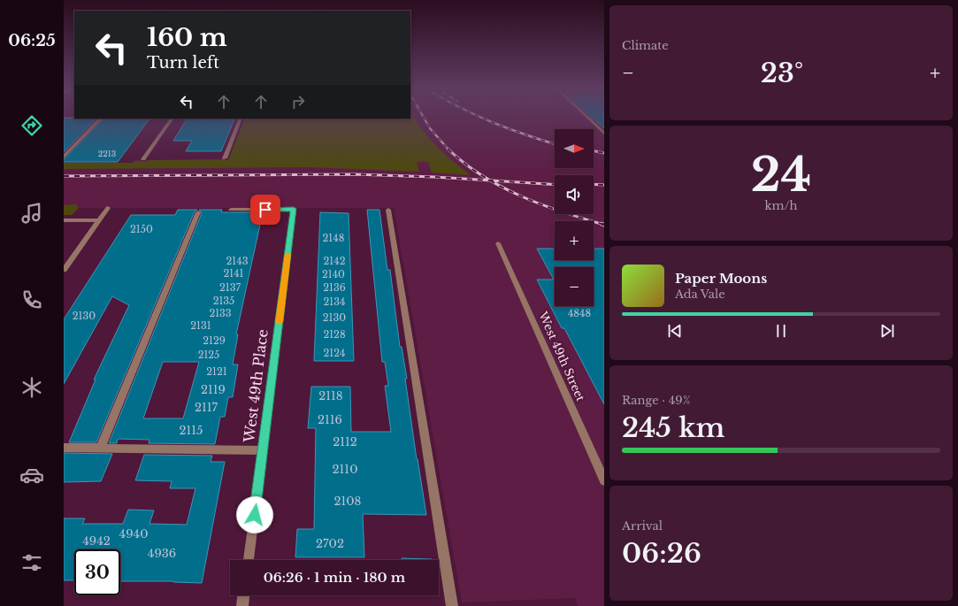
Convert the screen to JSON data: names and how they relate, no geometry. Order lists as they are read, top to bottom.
{
  "streets": {
    "street": ["West 49th Street", "West 49th Place"]
  },
  "house_numbers": [
    "2213",
    "2150",
    "2148",
    "2143",
    "2142",
    "2141",
    "2140",
    "2137",
    "2136",
    "2135",
    "2134",
    "2133",
    "4848",
    "2130",
    "2130",
    "2131",
    "2128",
    "2129",
    "2124",
    "2125",
    "2121",
    "2119",
    "2118",
    "2117",
    "2116",
    "2115",
    "2112",
    "2110",
    "2108",
    "4940",
    "4942",
    "2702",
    "4936"
  ],
  "north": "right",
  "page": {
    "tabs": "06:25",
    "tile": [
      "Climate",
      ["24", "km/h"],
      ["Range · 49%", "245 km"],
      ["Arrival", "06:26"]
    ],
    "turn": ["160 m", "Turn left"],
    "heat": ["−", "23°", "+"],
    "map_buttons": ["+", "−"],
    "song": ["Paper Moons", "Ada Vale"],
    "limit": "30",
    "trip": "06:26 · 1 min · 180 m"
  }
}
